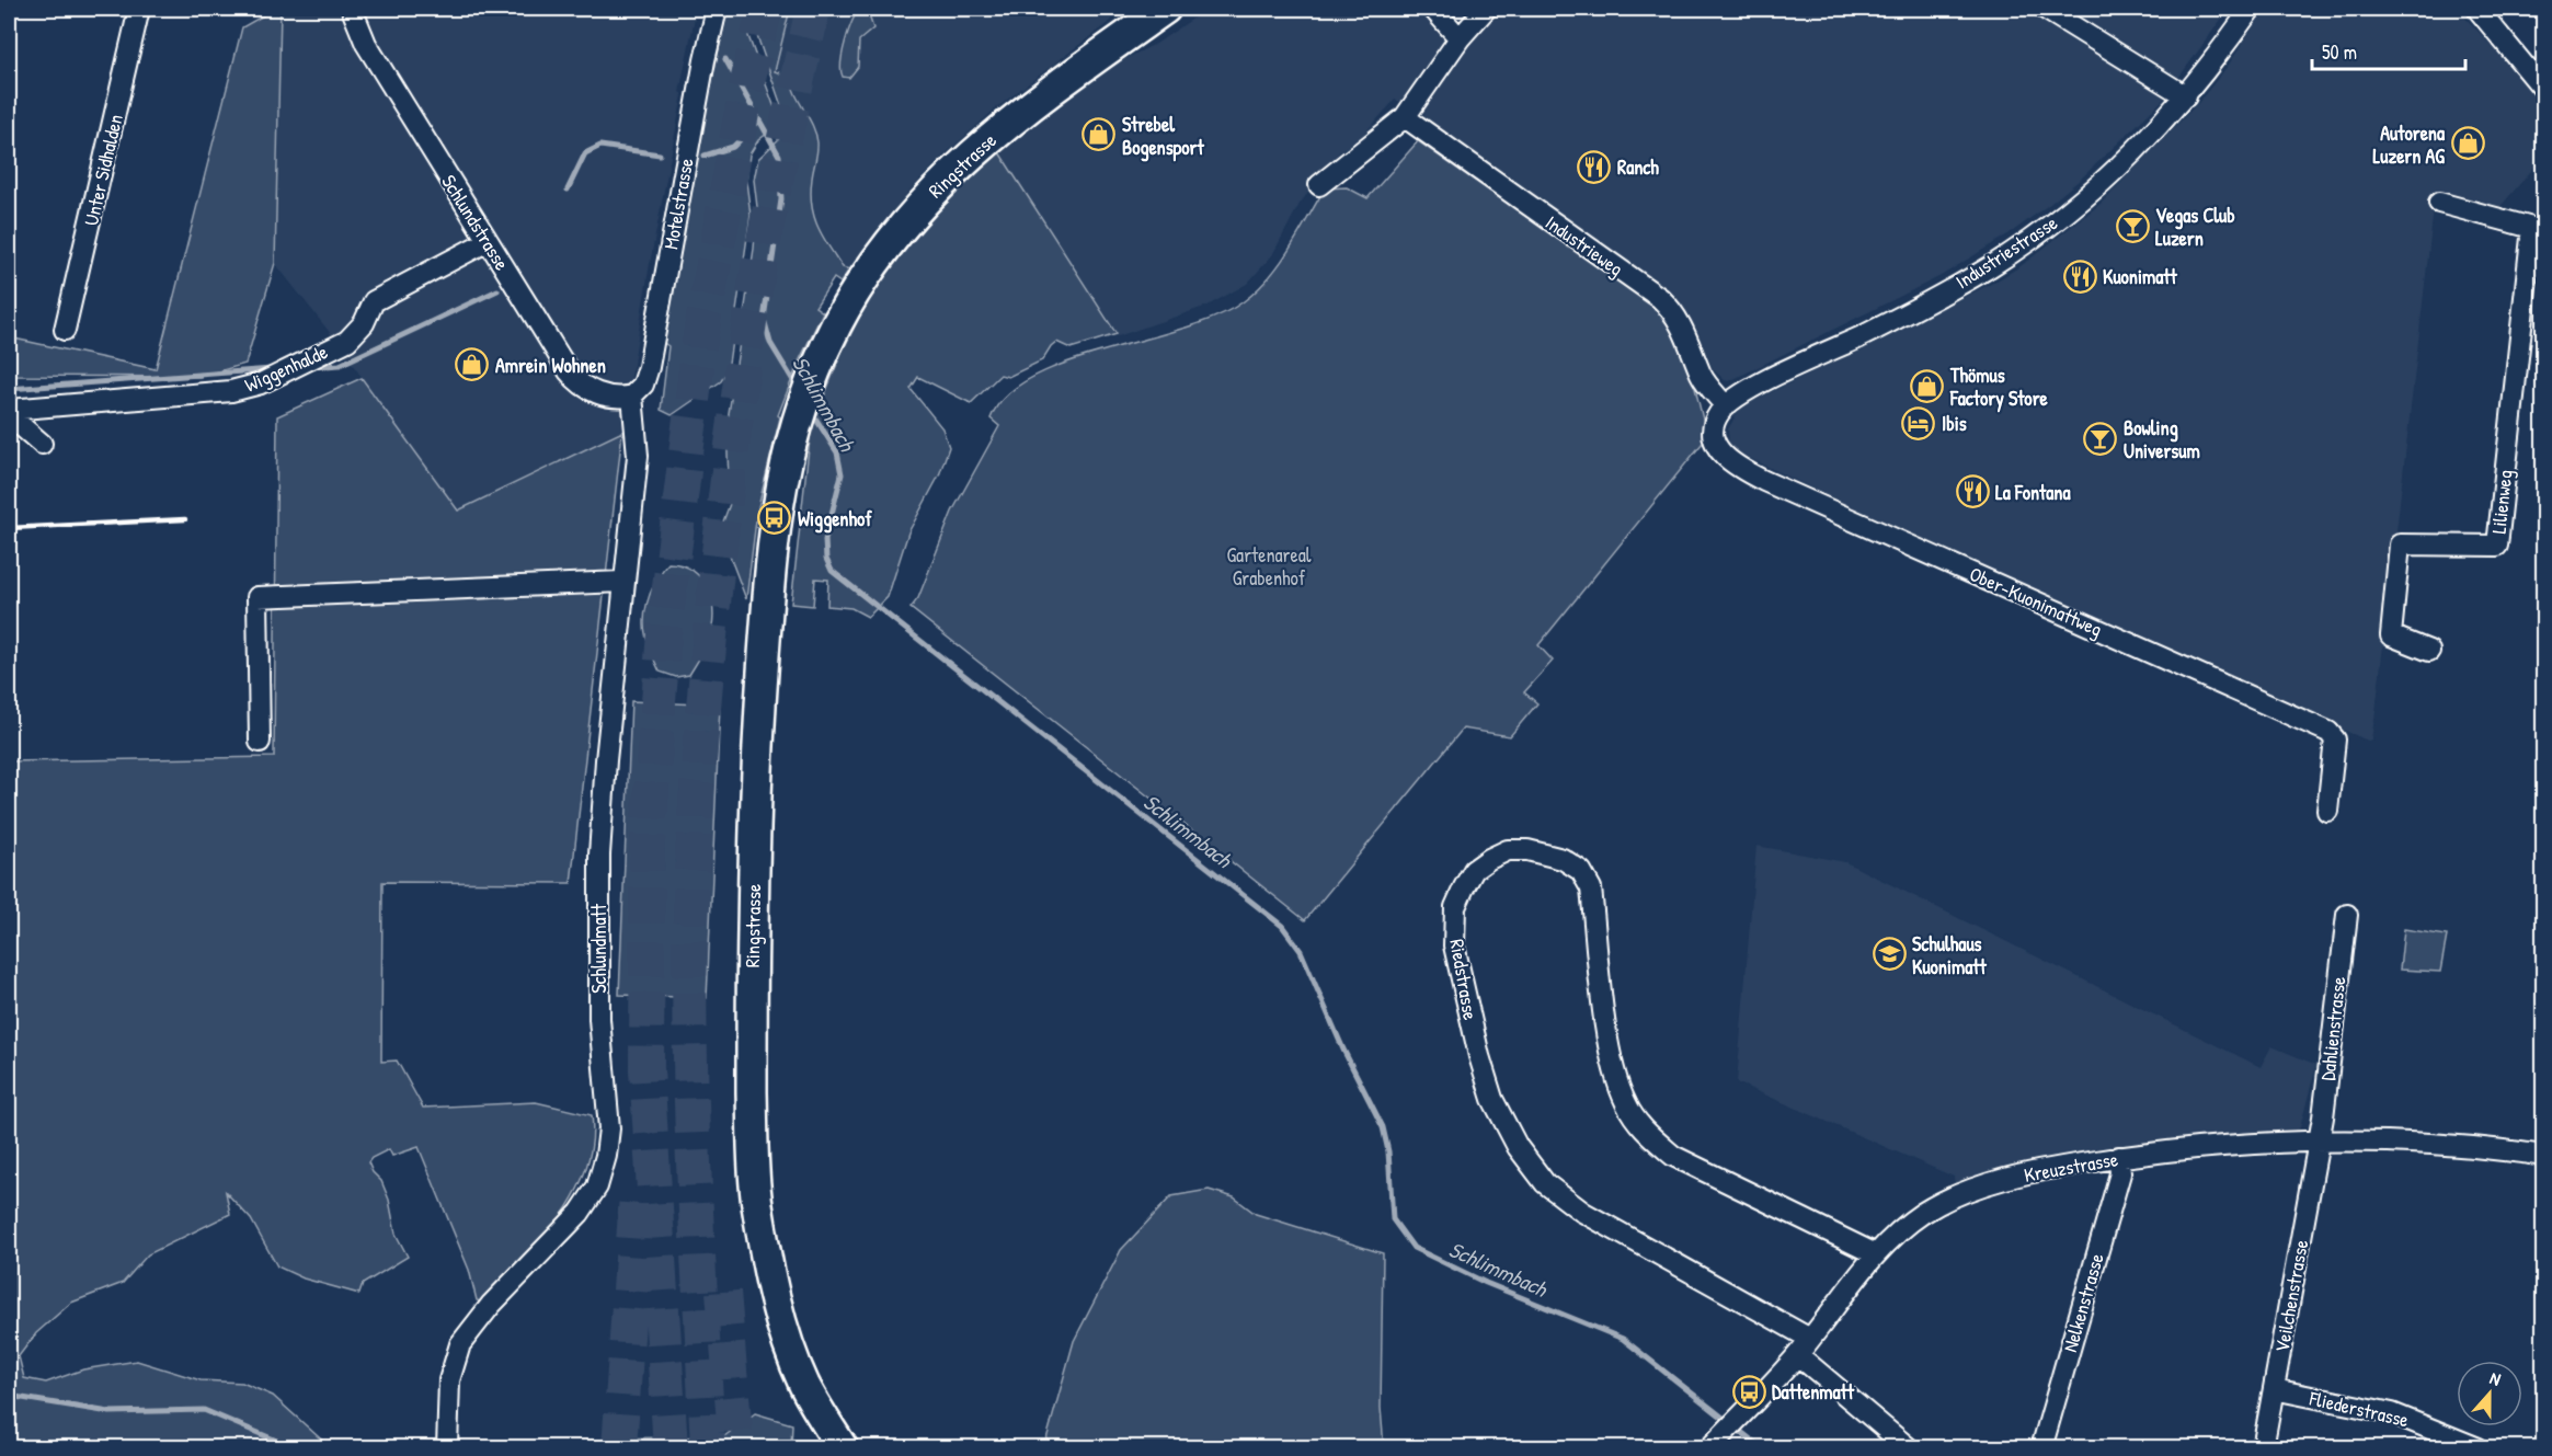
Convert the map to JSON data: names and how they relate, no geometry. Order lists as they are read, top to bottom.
{
  "streets": {
    "main road": ["Ringstrasse"],
    "street": [
      "Unter Sidhalden",
      "Motelstrasse",
      "Schlundstrasse",
      "Industrieweg",
      "Industriestrasse",
      "Wiggenhalde",
      "Lilienweg",
      "Ober-Kuonimattweg",
      "Schlundmatt",
      "Riedstrasse",
      "Dahlienstrasse",
      "Kreuzstrasse",
      "Veilchenstrasse",
      "Nelkenstrasse",
      "Fliederstrasse"
    ]
  },
  "crossings": [
    ["Motelstrasse", "Schlundstrasse"],
    ["Motelstrasse", "Schlundmatt"],
    ["Schlundstrasse", "Wiggenhalde"],
    ["Schlundstrasse", "Schlundmatt"],
    ["Industrieweg", "Industriestrasse"],
    ["Industrieweg", "Ober-Kuonimattweg"],
    ["Industriestrasse", "Ober-Kuonimattweg"],
    ["Riedstrasse", "Kreuzstrasse"],
    ["Dahlienstrasse", "Kreuzstrasse"],
    ["Dahlienstrasse", "Veilchenstrasse"],
    ["Kreuzstrasse", "Veilchenstrasse"],
    ["Kreuzstrasse", "Nelkenstrasse"],
    ["Veilchenstrasse", "Fliederstrasse"]
  ],
  "water": ["Schlimmbach"],
  "parks": ["Gartenareal Grabenhof"],
  "places": {
    "shop": [
      "Strebel Bogensport",
      "Autorena Luzern AG",
      "Amrein Wohnen",
      "Thömus Factory Store"
    ],
    "restaurant": ["Ranch", "Kuonimatt", "La Fontana"],
    "bar": ["Vegas Club Luzern", "Bowling Universum"],
    "hotel": ["Ibis"],
    "bus stop": ["Wiggenhof", "Dattenmatt"],
    "school or university": ["Schulhaus Kuonimatt"]
  },
  "scale_bar": "50 m",
  "north": "top"
}
